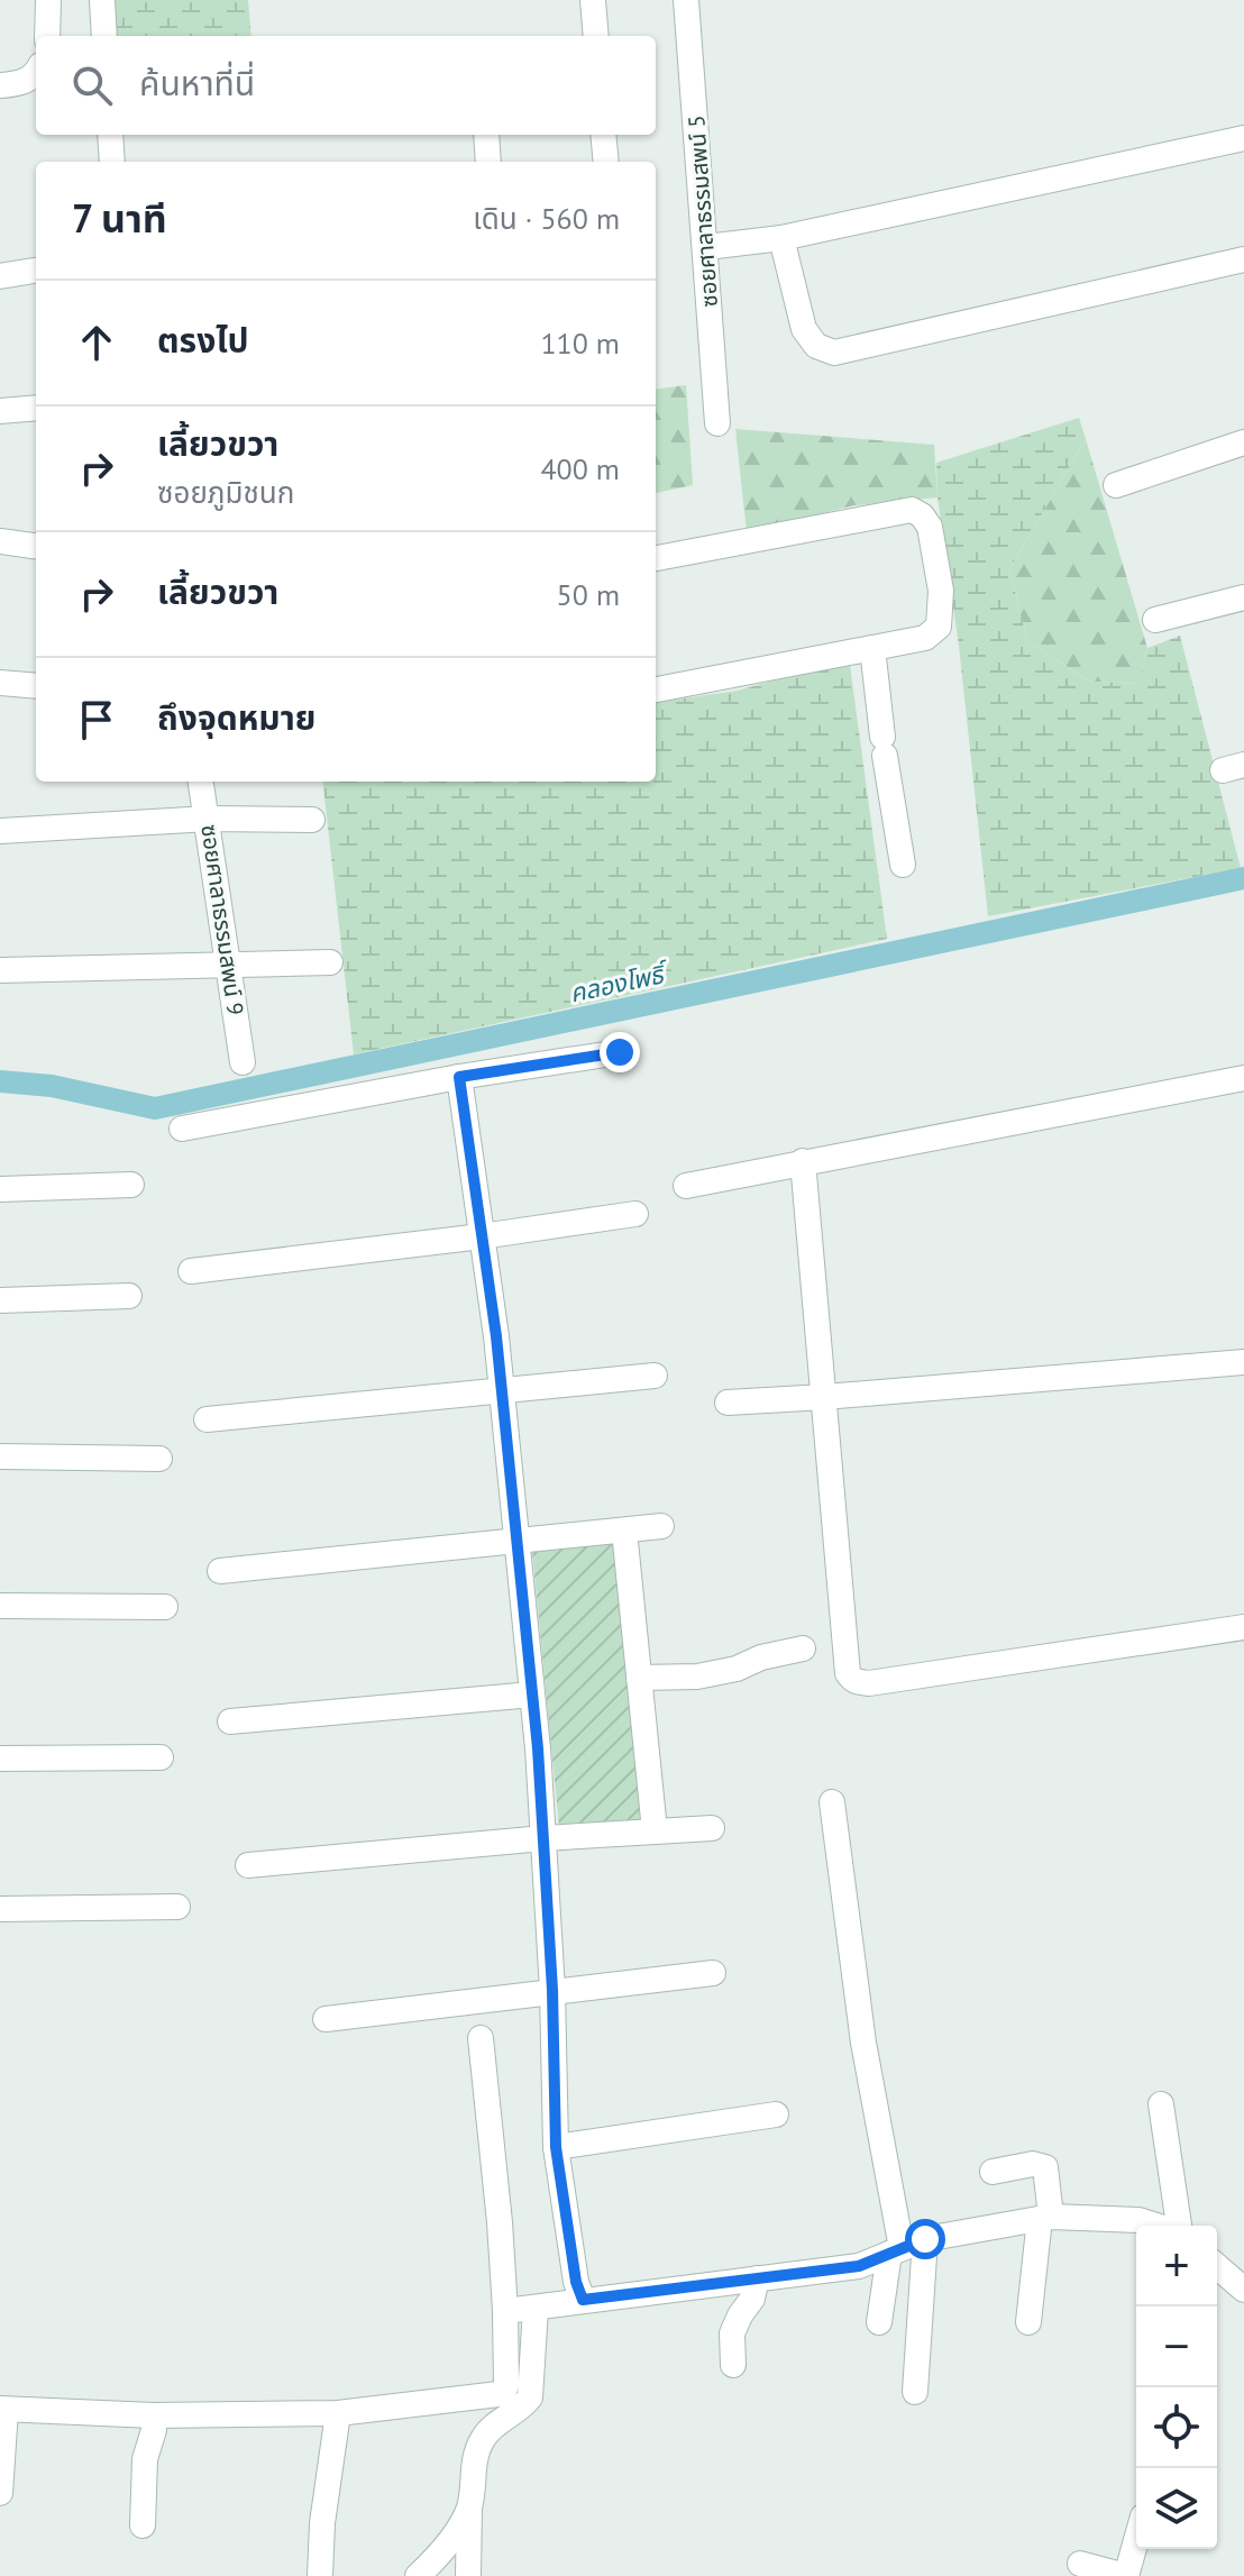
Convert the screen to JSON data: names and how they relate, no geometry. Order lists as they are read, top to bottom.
{
  "streets": {
    "street": ["ซอยศาลาธรรมสพน์ 5", "ซอยศาลาธรรมสพน์ 9"]
  },
  "water": ["คลองโพธิ์"],
  "page": {
    "search": "ค้นหาที่นี่",
    "heading": ["7 นาที", "เดิน · 560 m"],
    "list": [
      ["ตรงไป", "110 m"],
      ["เลี้ยวขวา", "ซอยภูมิชนก", "400 m"],
      ["เลี้ยวขวา", "50 m"],
      "ถึงจุดหมาย"
    ],
    "map_buttons": ["+", "−"]
  }
}
